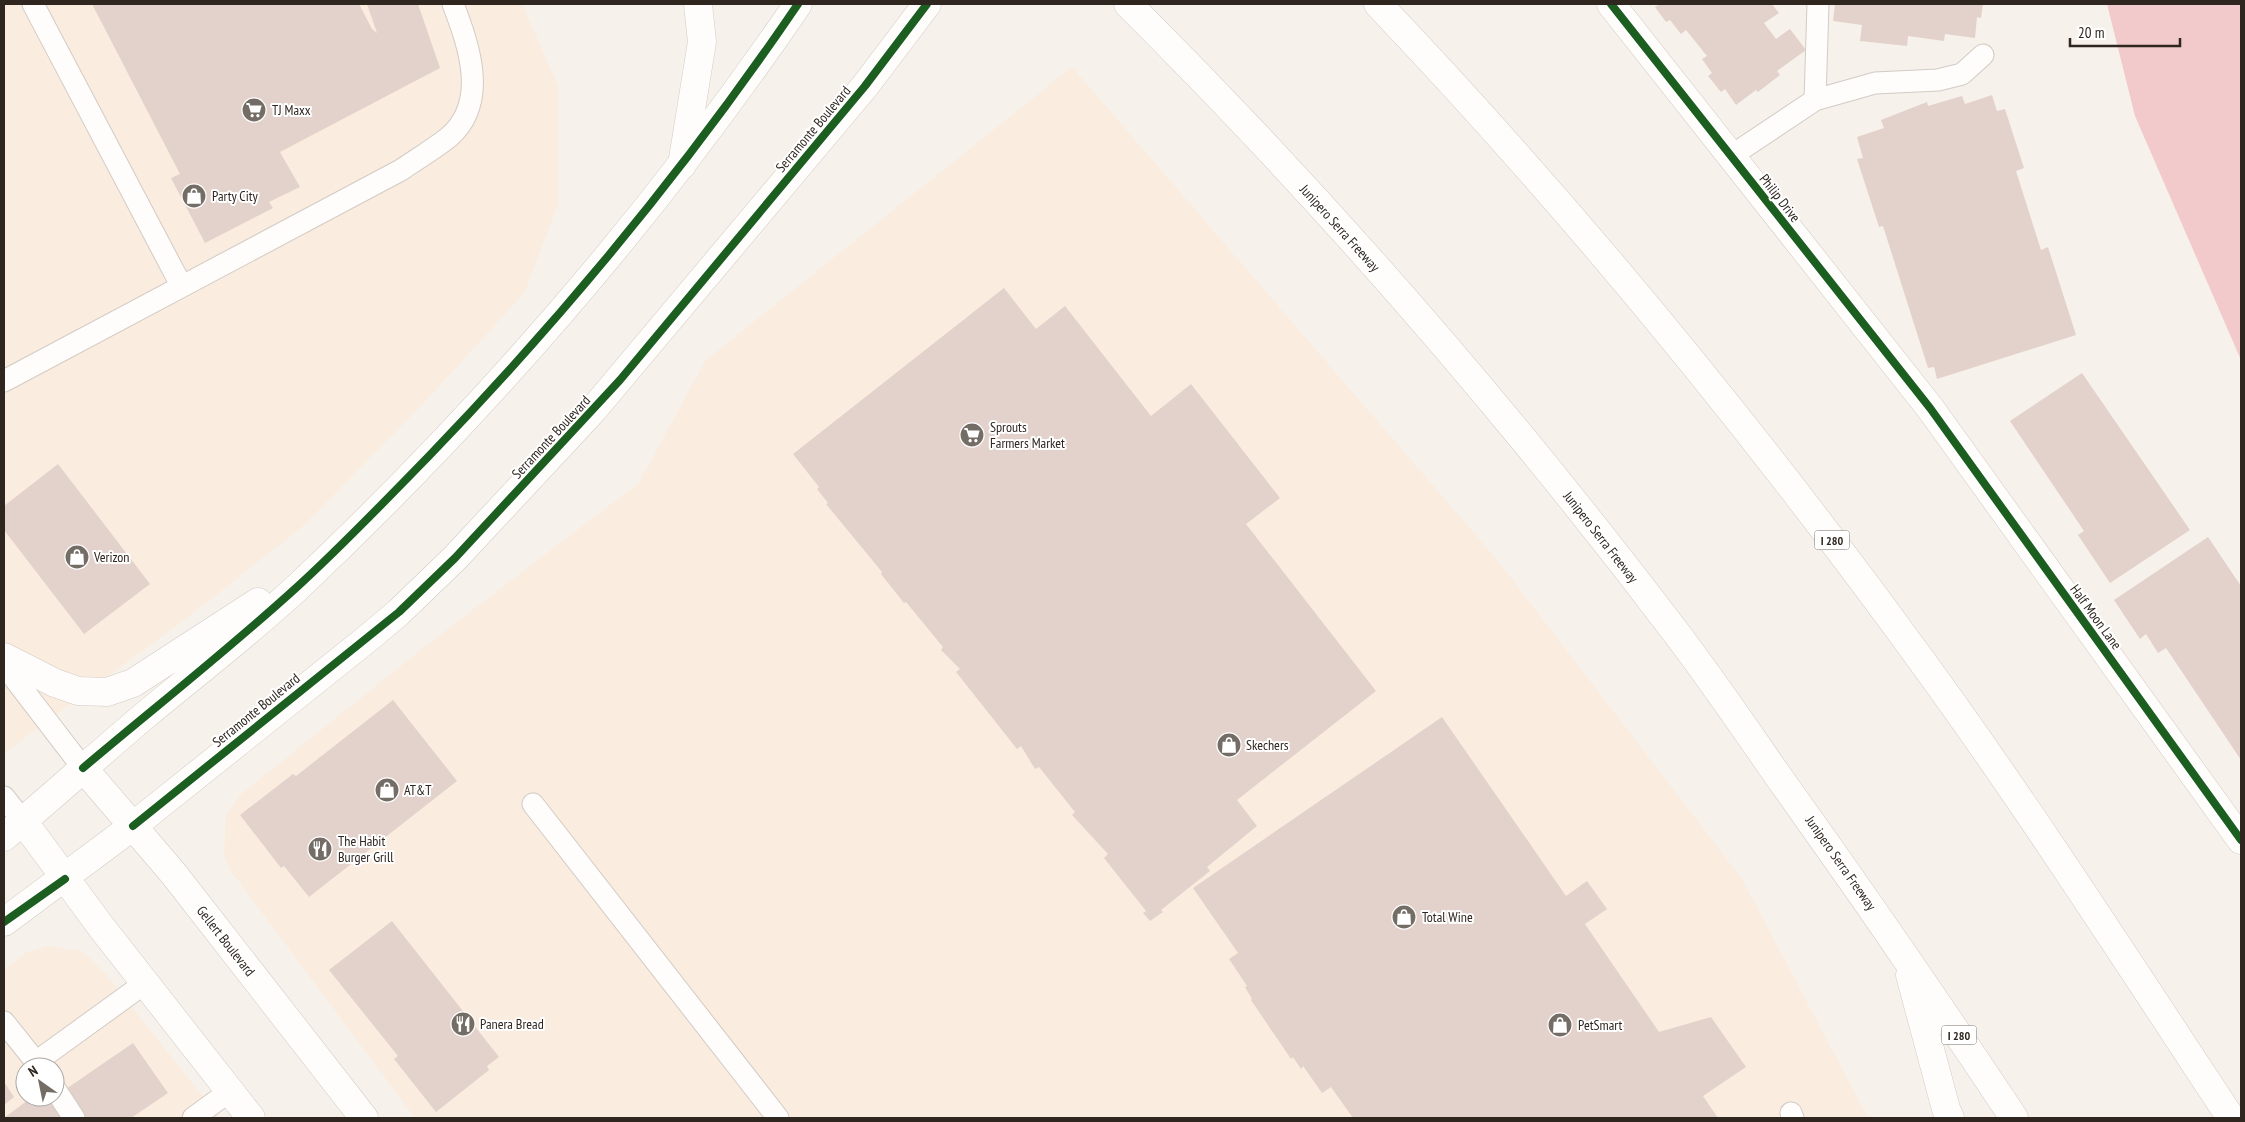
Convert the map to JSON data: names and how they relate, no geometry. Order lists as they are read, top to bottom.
{
  "streets": {
    "main road": [
      "Serramonte Boulevard",
      "Philip Drive",
      "Junipero Serra Freeway",
      "I 280",
      "Half Moon Lane",
      "Gellert Boulevard"
    ]
  },
  "crossings": [
    ["Serramonte Boulevard", "Gellert Boulevard"],
    ["Philip Drive", "Half Moon Lane"]
  ],
  "places": {
    "supermarket": ["TJ Maxx", "Sprouts Farmers Market"],
    "shop": [
      "Party City",
      "Verizon",
      "Skechers",
      "AT&T",
      "Total Wine",
      "PetSmart"
    ],
    "restaurant": ["The Habit Burger Grill", "Panera Bread"]
  },
  "scale_bar": "20 m",
  "north": "top left"
}
